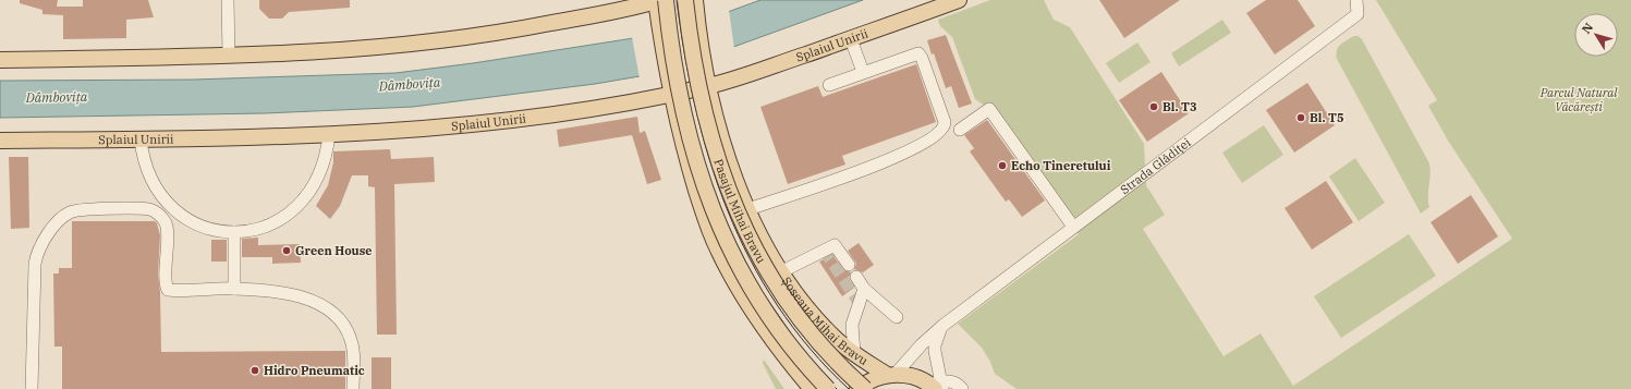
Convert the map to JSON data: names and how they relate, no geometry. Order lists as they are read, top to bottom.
{
  "streets": {
    "main road": ["Splaiul Unirii", "Pasajul Mihai Bravu", "Șoseaua Mihai Bravu"],
    "street": ["Strada Glădiței"]
  },
  "crossings": [
    ["Splaiul Unirii", "Șoseaua Mihai Bravu"],
    ["Strada Glădiței", "Șoseaua Mihai Bravu"],
    ["Pasajul Mihai Bravu", "Șoseaua Mihai Bravu"]
  ],
  "water": ["Dâmbovița"],
  "parks": ["Parcul Natural Văcărești"],
  "places": [
    "Bl. T3",
    "Bl. T5",
    "Echo Tineretului",
    "Green House",
    "Hidro Pneumatic"
  ],
  "north": "top left"
}
